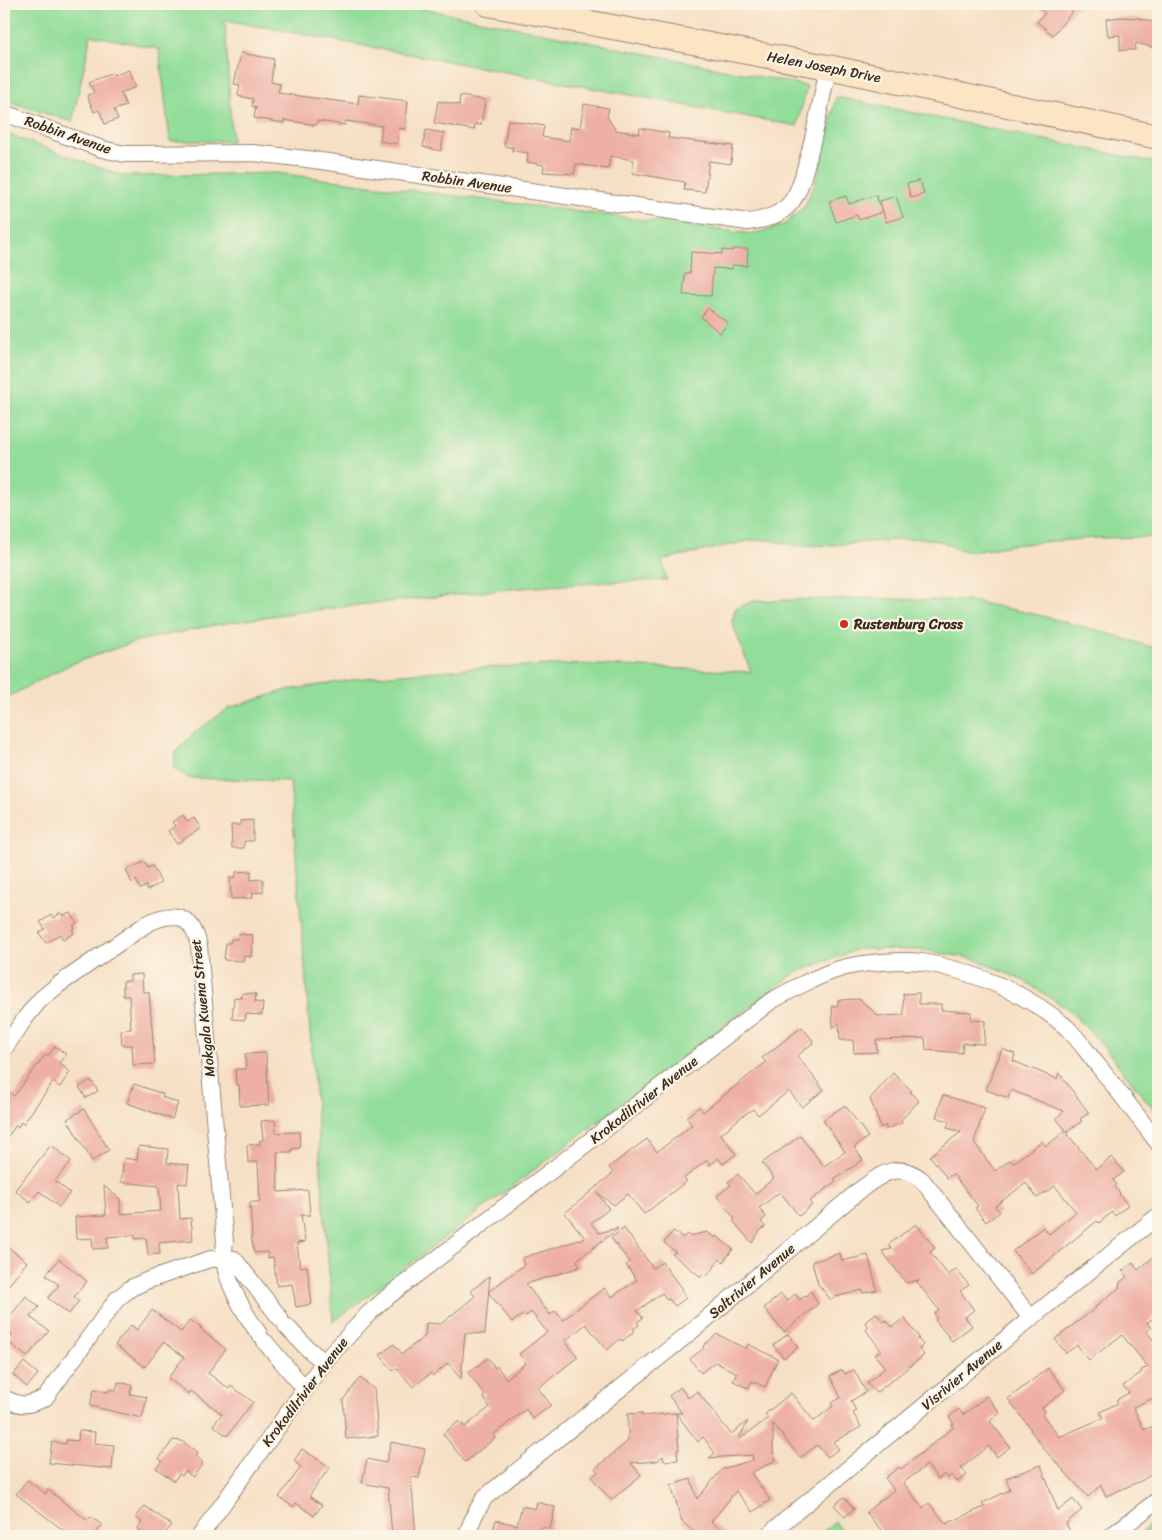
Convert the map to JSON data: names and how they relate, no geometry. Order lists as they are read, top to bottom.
{
  "streets": {
    "street": [
      "Helen Joseph Drive",
      "Robbin Avenue",
      "Mokgala Kwena Street",
      "Krokodilrivier Avenue",
      "Saltrivier Avenue",
      "Visrivier Avenue"
    ]
  },
  "crossings": [
    ["Helen Joseph Drive", "Robbin Avenue"],
    ["Mokgala Kwena Street", "Krokodilrivier Avenue"],
    ["Saltrivier Avenue", "Visrivier Avenue"]
  ],
  "places": ["Rustenburg Cross"]
}
